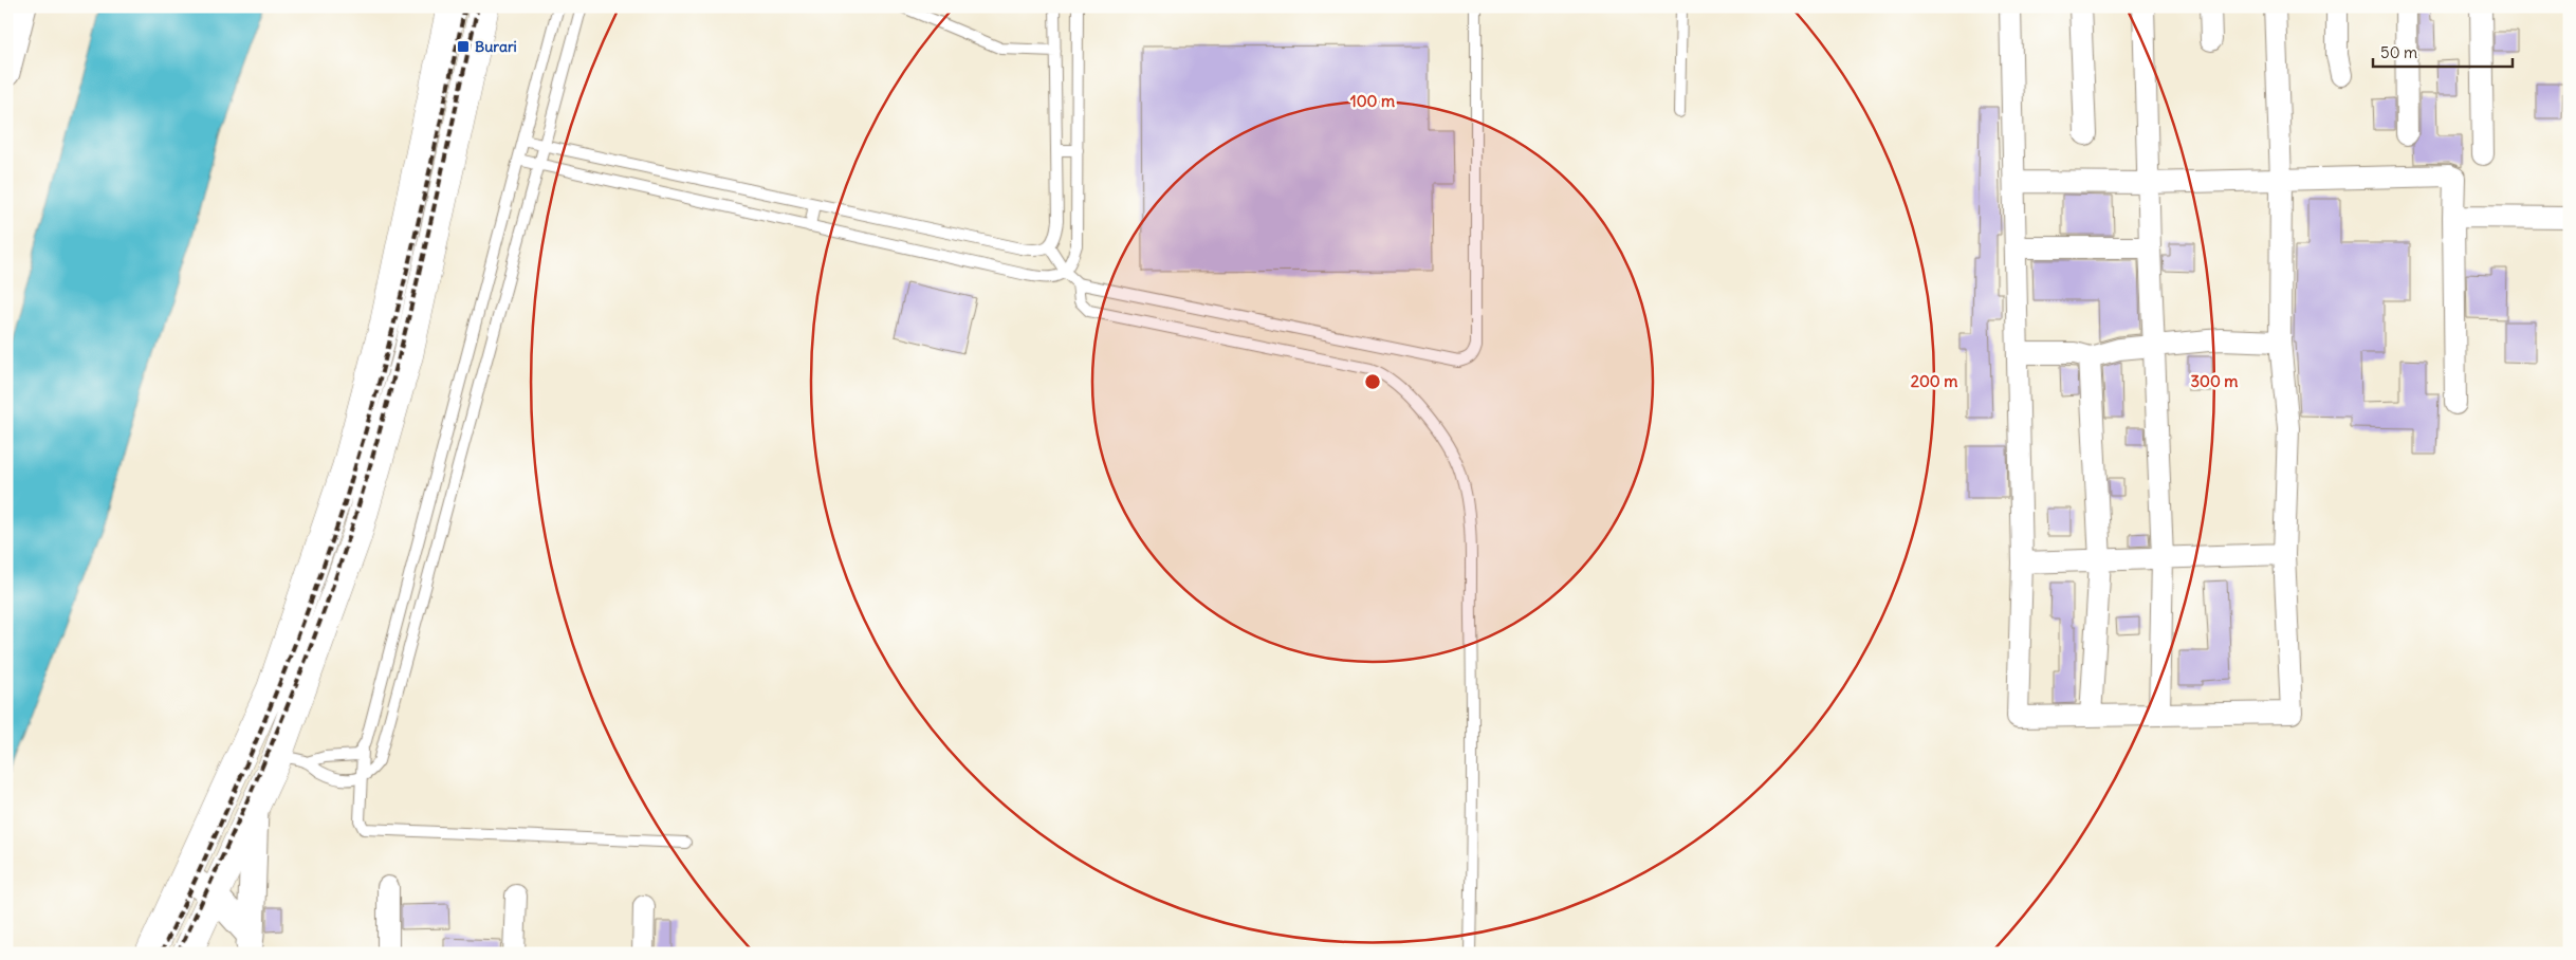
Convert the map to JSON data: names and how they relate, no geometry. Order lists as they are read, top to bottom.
{
  "places": {
    "transit": ["Burari"]
  },
  "scale_bar": "50 m",
  "rings": ["100 m", "200 m", "300 m"]
}
